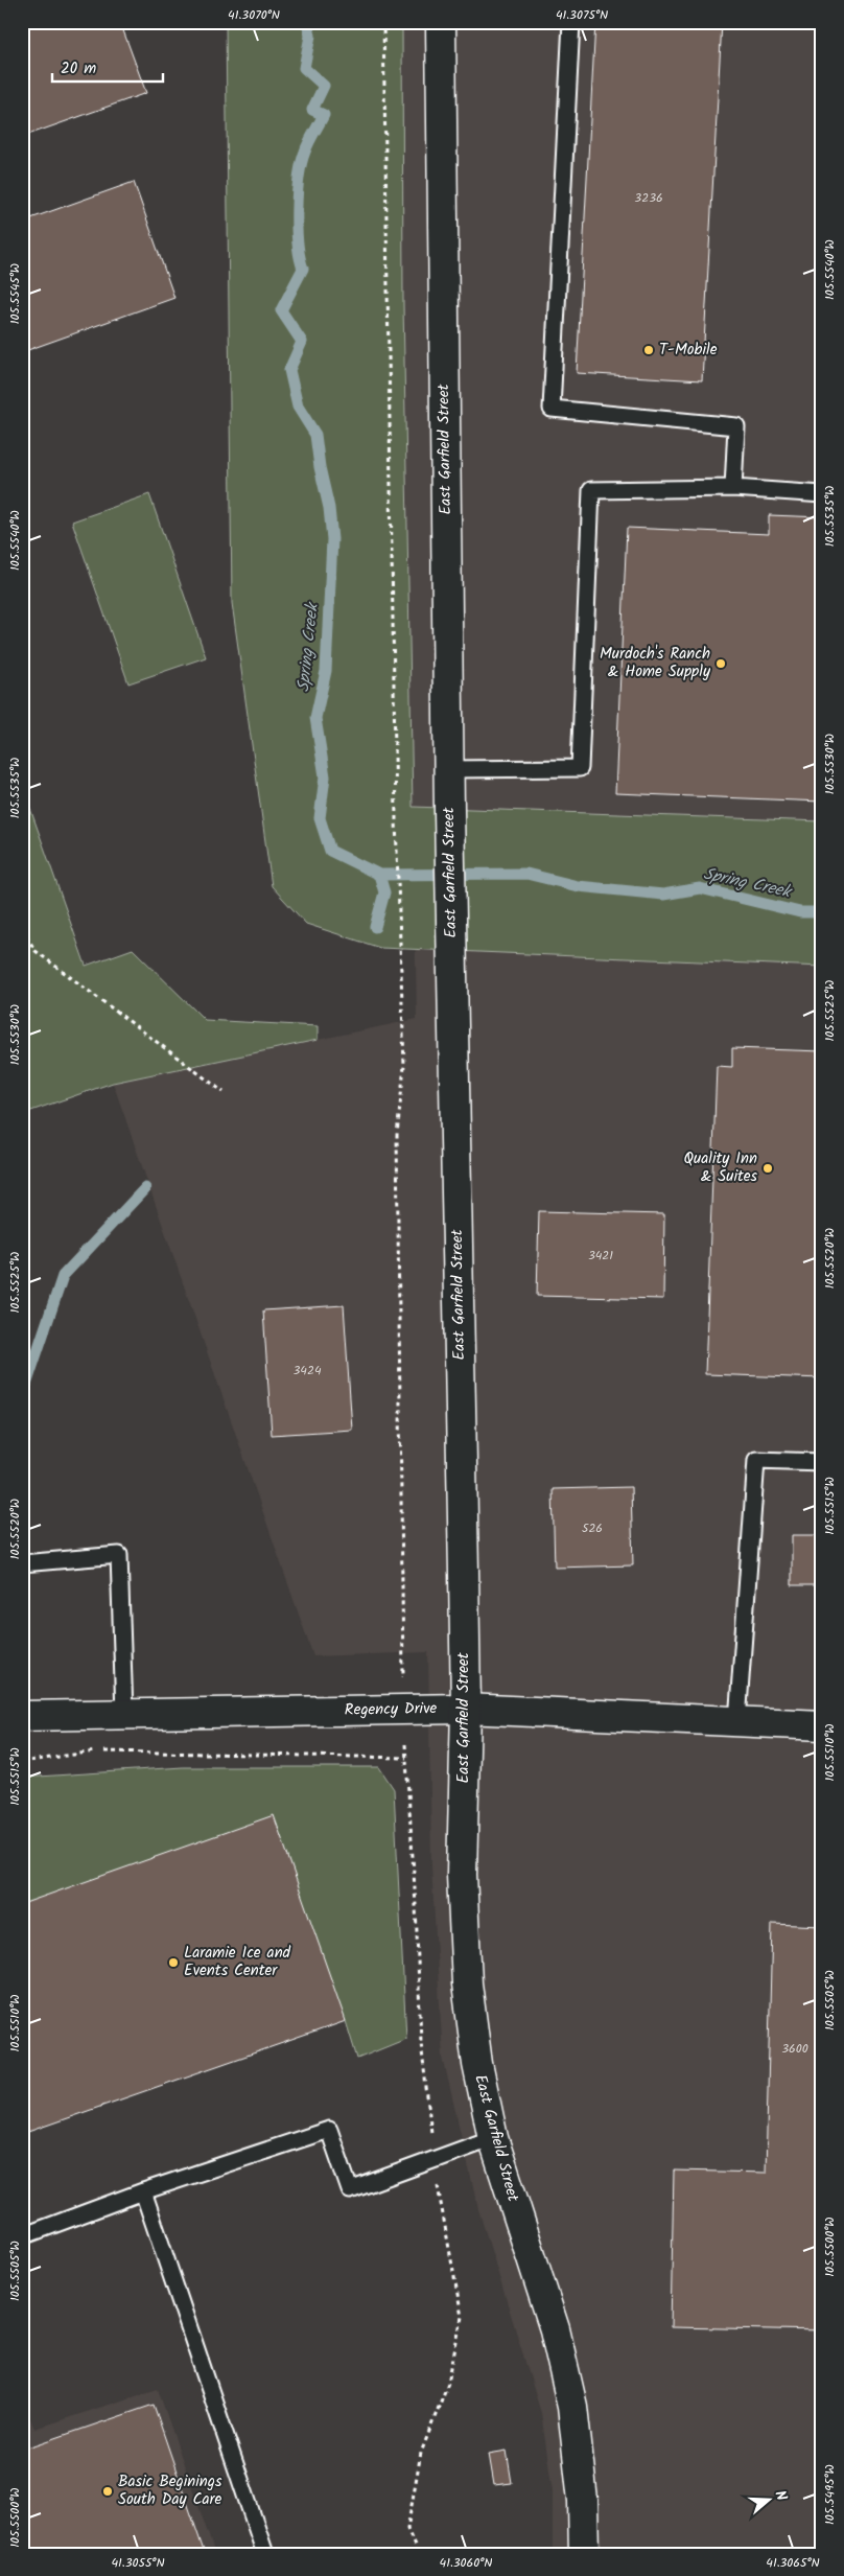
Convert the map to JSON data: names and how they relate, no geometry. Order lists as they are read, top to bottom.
{
  "streets": {
    "street": ["East Garfield Street", "Regency Drive"]
  },
  "crossings": [
    ["East Garfield Street", "Regency Drive"]
  ],
  "water": ["Spring Creek"],
  "places": [
    "T-Mobile",
    "Murdoch's Ranch & Home Supply",
    "Quality Inn & Suites",
    "Laramie Ice and Events Center",
    "Basic Beginings South Day Care"
  ],
  "house_numbers": [
    "3236",
    "3421",
    "3424",
    "526",
    "3600"
  ],
  "scale_bar": "20 m",
  "north": "right",
  "coordinates": [
    "41.3070°N",
    "41.3075°N",
    "105.5540°W",
    "105.5545°W",
    "105.5535°W",
    "105.5530°W",
    "105.5525°W",
    "105.5520°W",
    "105.5515°W",
    "105.5510°W",
    "105.5505°W",
    "105.5500°W",
    "105.5495°W",
    "41.3055°N",
    "41.3060°N",
    "41.3065°N"
  ]
}
